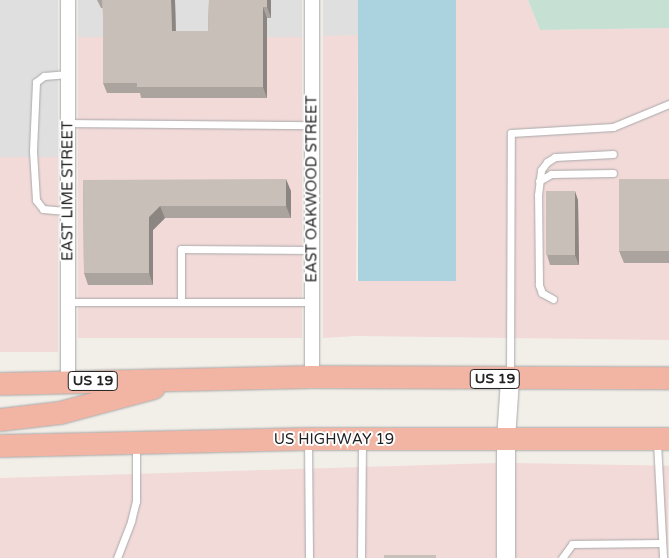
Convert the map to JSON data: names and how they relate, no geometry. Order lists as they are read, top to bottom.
{
  "streets": {
    "highway": ["US 19", "US HIGHWAY 19"],
    "street": ["EAST OAKWOOD STREET", "EAST LIME STREET"]
  },
  "crossings": [
    ["EAST OAKWOOD STREET", "US 19"],
    ["EAST LIME STREET", "US 19"]
  ]
}
